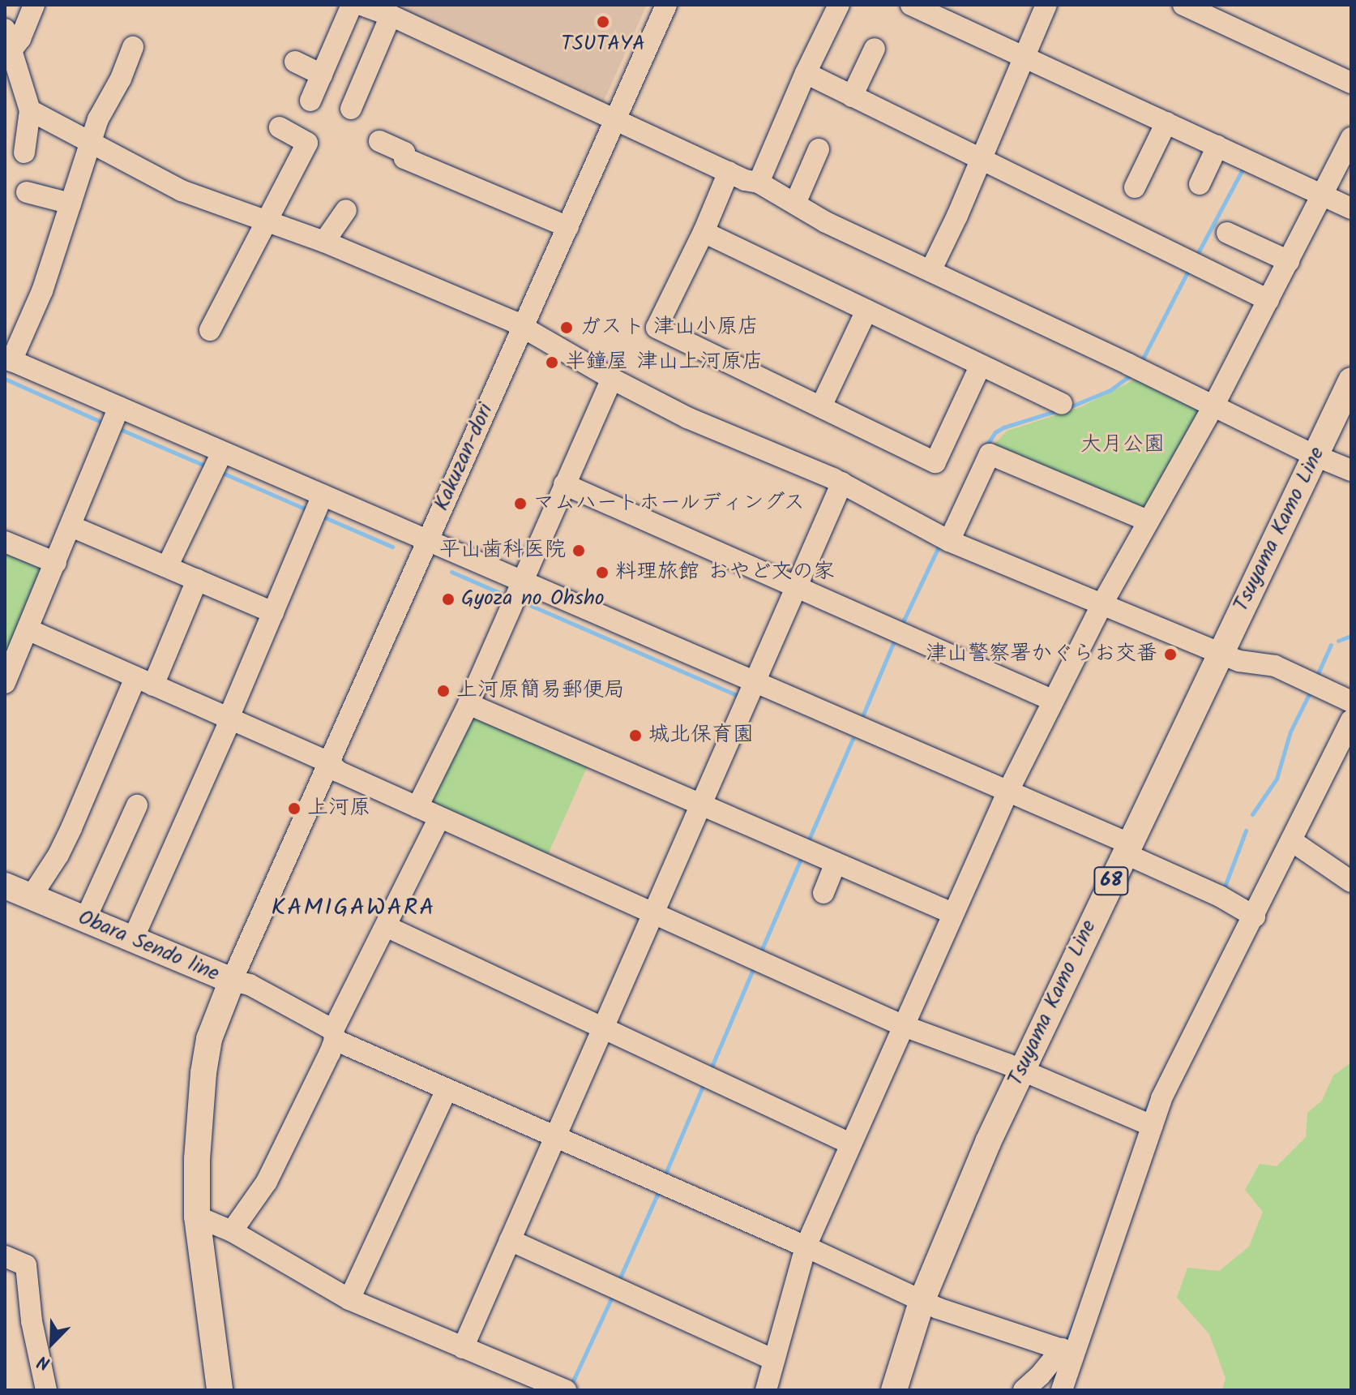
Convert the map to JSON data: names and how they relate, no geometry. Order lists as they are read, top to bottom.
{
  "streets": {
    "main road": ["Tsuyama Kamo Line", "68", "Obara Sendo line"],
    "street": ["Kakuzan-dori"]
  },
  "crossings": [
    ["Kakuzan-dori", "Obara Sendo line"]
  ],
  "districts": ["KAMIGAWARA"],
  "parks": ["大月公園"],
  "places": [
    "TSUTAYA",
    "ガスト 津山小原店",
    "半鐘屋 津山上河原店",
    "マムハートホールディングス",
    "平山歯科医院",
    "料理旅館 おやど文の家",
    "Gyoza no Ohsho",
    "津山警察署かぐらお交番",
    "上河原簡易郵便局",
    "城北保育園",
    "上河原"
  ],
  "north": "bottom left"
}
